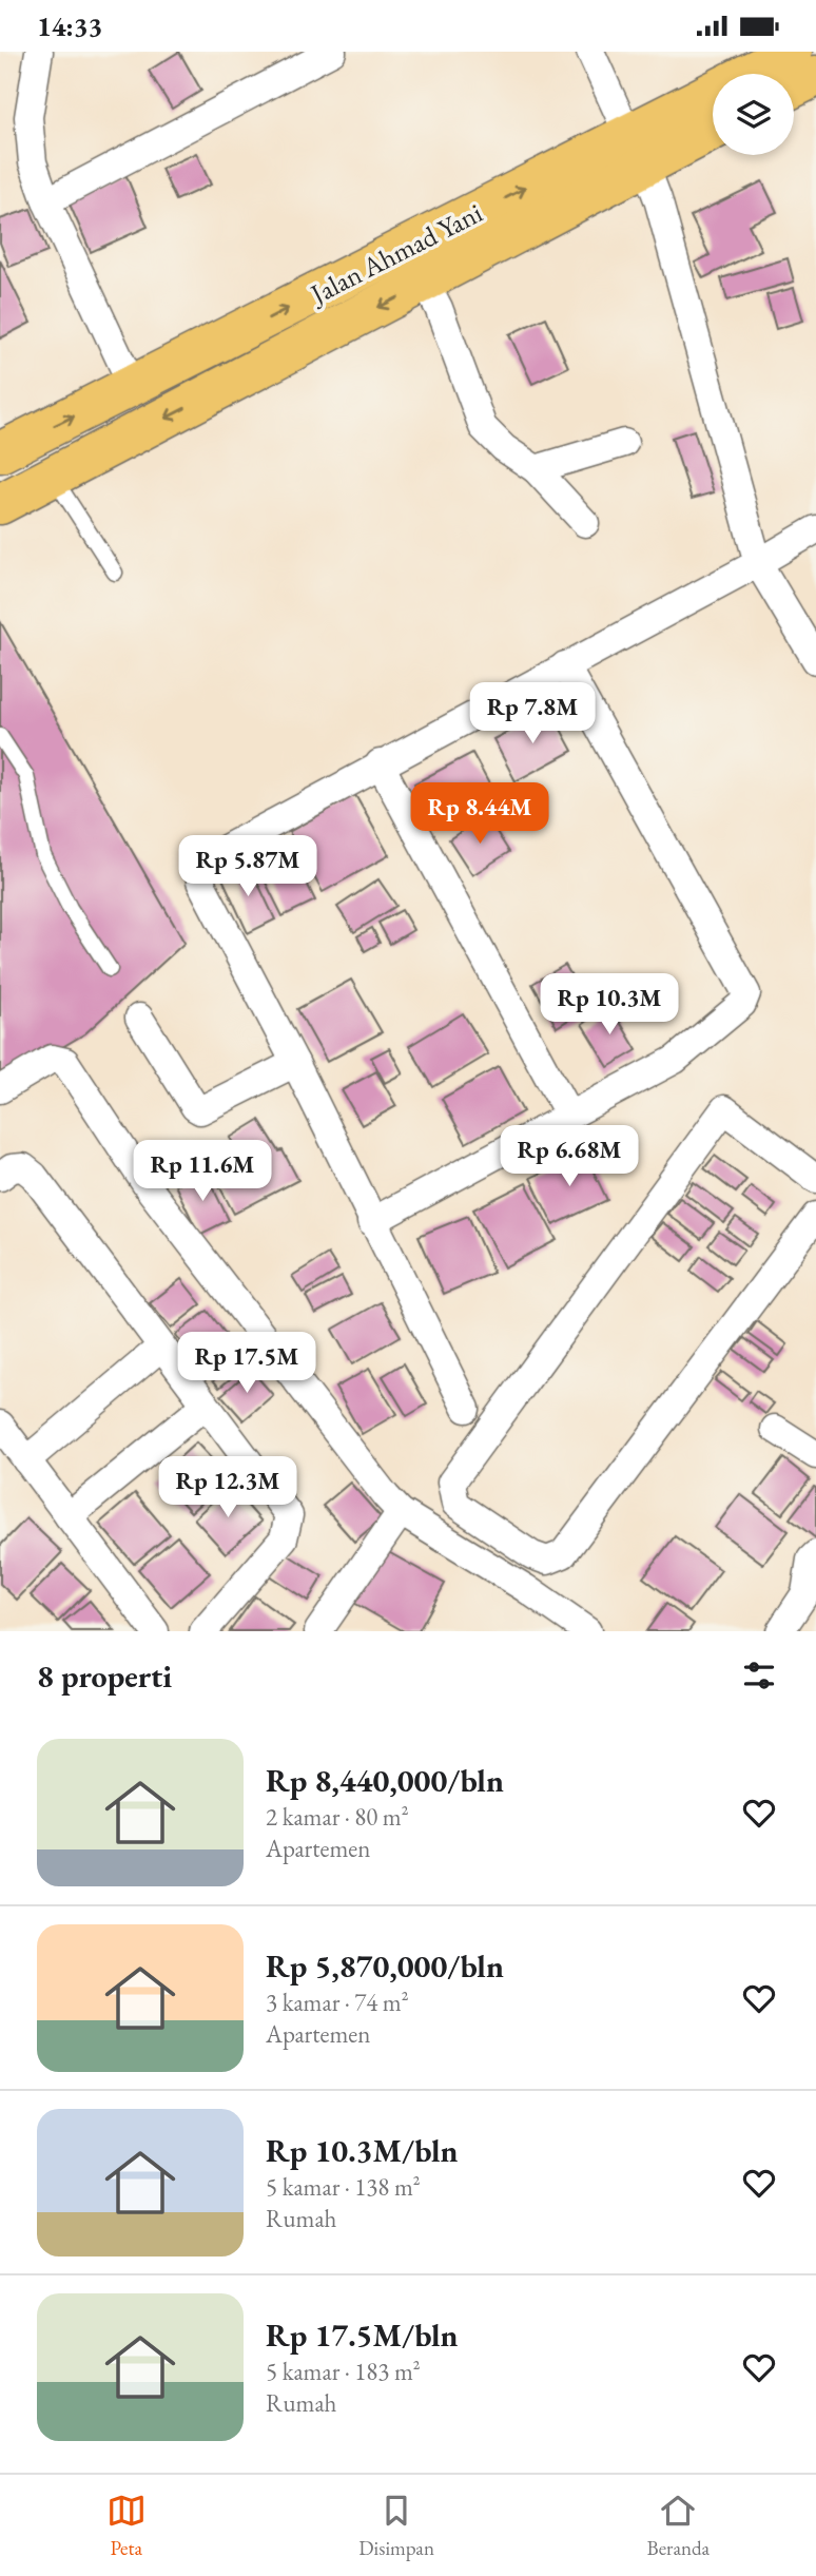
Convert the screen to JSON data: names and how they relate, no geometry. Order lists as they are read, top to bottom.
{
  "streets": {
    "highway": ["Jalan Ahmad Yani"]
  },
  "page": {
    "status": "14:33",
    "price": [
      "Rp 7.8M",
      "Rp 8.44M",
      "Rp 5.87M",
      "Rp 10.3M",
      "Rp 6.68M",
      "Rp 11.6M",
      "Rp 17.5M",
      "Rp 12.3M"
    ],
    "heading": "8 properti",
    "list": [
      {
        "name": "Rp 8,440,000/bln",
        "note": "2 kamar · 80 m² · Apartemen"
      },
      {
        "name": "Rp 5,870,000/bln",
        "note": "3 kamar · 74 m² · Apartemen"
      },
      {
        "name": "Rp 10.3M/bln",
        "note": "5 kamar · 138 m² · Rumah"
      },
      {
        "name": "Rp 17.5M/bln",
        "note": "5 kamar · 183 m² · Rumah"
      }
    ],
    "tabs": ["Peta", "Disimpan", "Beranda"]
  }
}
